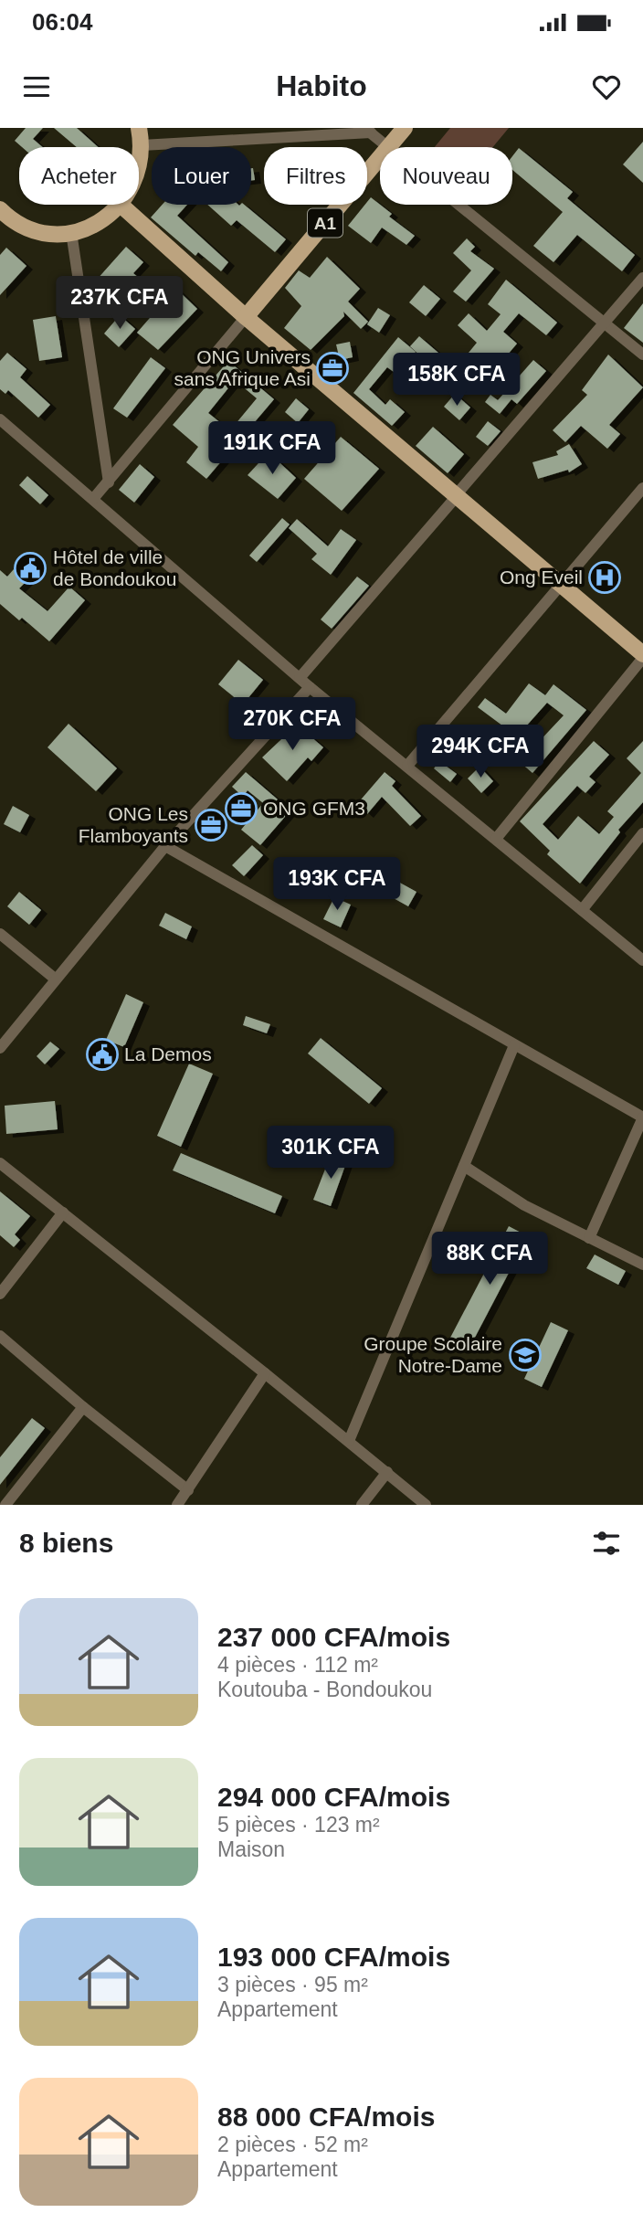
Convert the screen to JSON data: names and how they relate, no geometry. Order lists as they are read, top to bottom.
{
  "streets": {
    "main road": ["A1"]
  },
  "places": {
    "office": ["ONG Univers sans Afrique Asi", "ONG GFM3", "ONG Les Flamboyants"],
    "public building": ["Hôtel de ville de Bondoukou", "La Demos"],
    "hospital": ["Ong Eveil"],
    "school or university": ["Groupe Scolaire Notre-Dame"]
  },
  "page": {
    "status": "06:04",
    "header": "Habito",
    "chip": [
      "Acheter",
      "Louer",
      "Filtres",
      "Nouveau"
    ],
    "price": [
      "237K CFA",
      "158K CFA",
      "191K CFA",
      "270K CFA",
      "294K CFA",
      "193K CFA",
      "301K CFA",
      "88K CFA"
    ],
    "heading": "8 biens",
    "list": [
      {
        "name": "237 000 CFA/mois",
        "note": "4 pièces · 112 m² · Koutouba - Bondoukou"
      },
      {
        "name": "294 000 CFA/mois",
        "note": "5 pièces · 123 m² · Maison"
      },
      {
        "name": "193 000 CFA/mois",
        "note": "3 pièces · 95 m² · Appartement"
      },
      {
        "name": "88 000 CFA/mois",
        "note": "2 pièces · 52 m² · Appartement"
      }
    ]
  }
}
